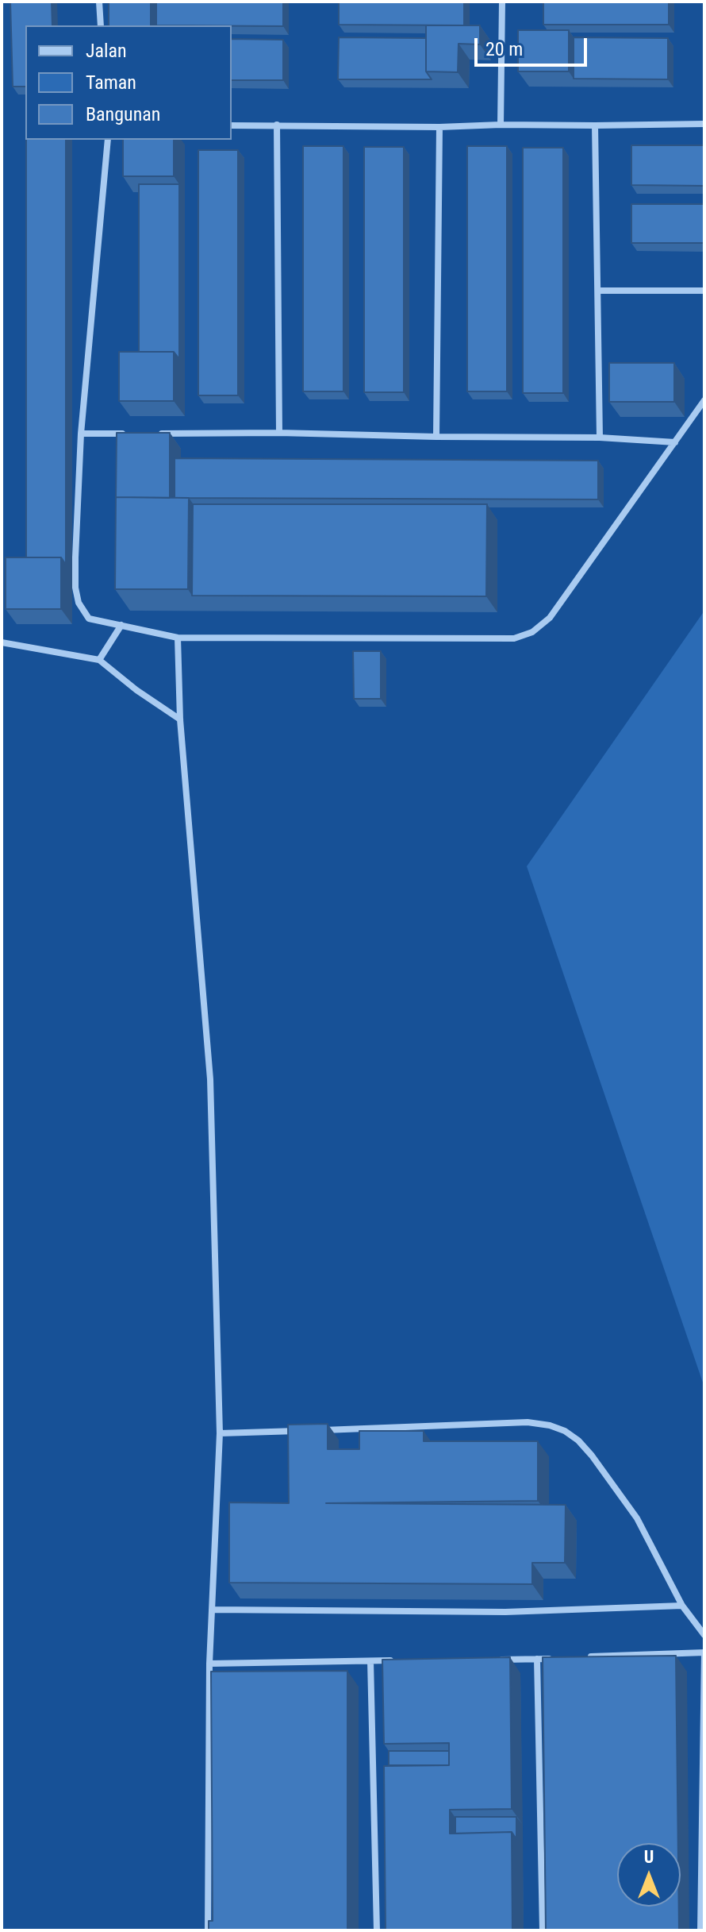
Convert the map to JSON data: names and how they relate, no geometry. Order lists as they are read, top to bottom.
{
  "legend": ["Jalan", "Taman", "Bangunan"],
  "scale_bar": "20 m",
  "north": "top"
}
